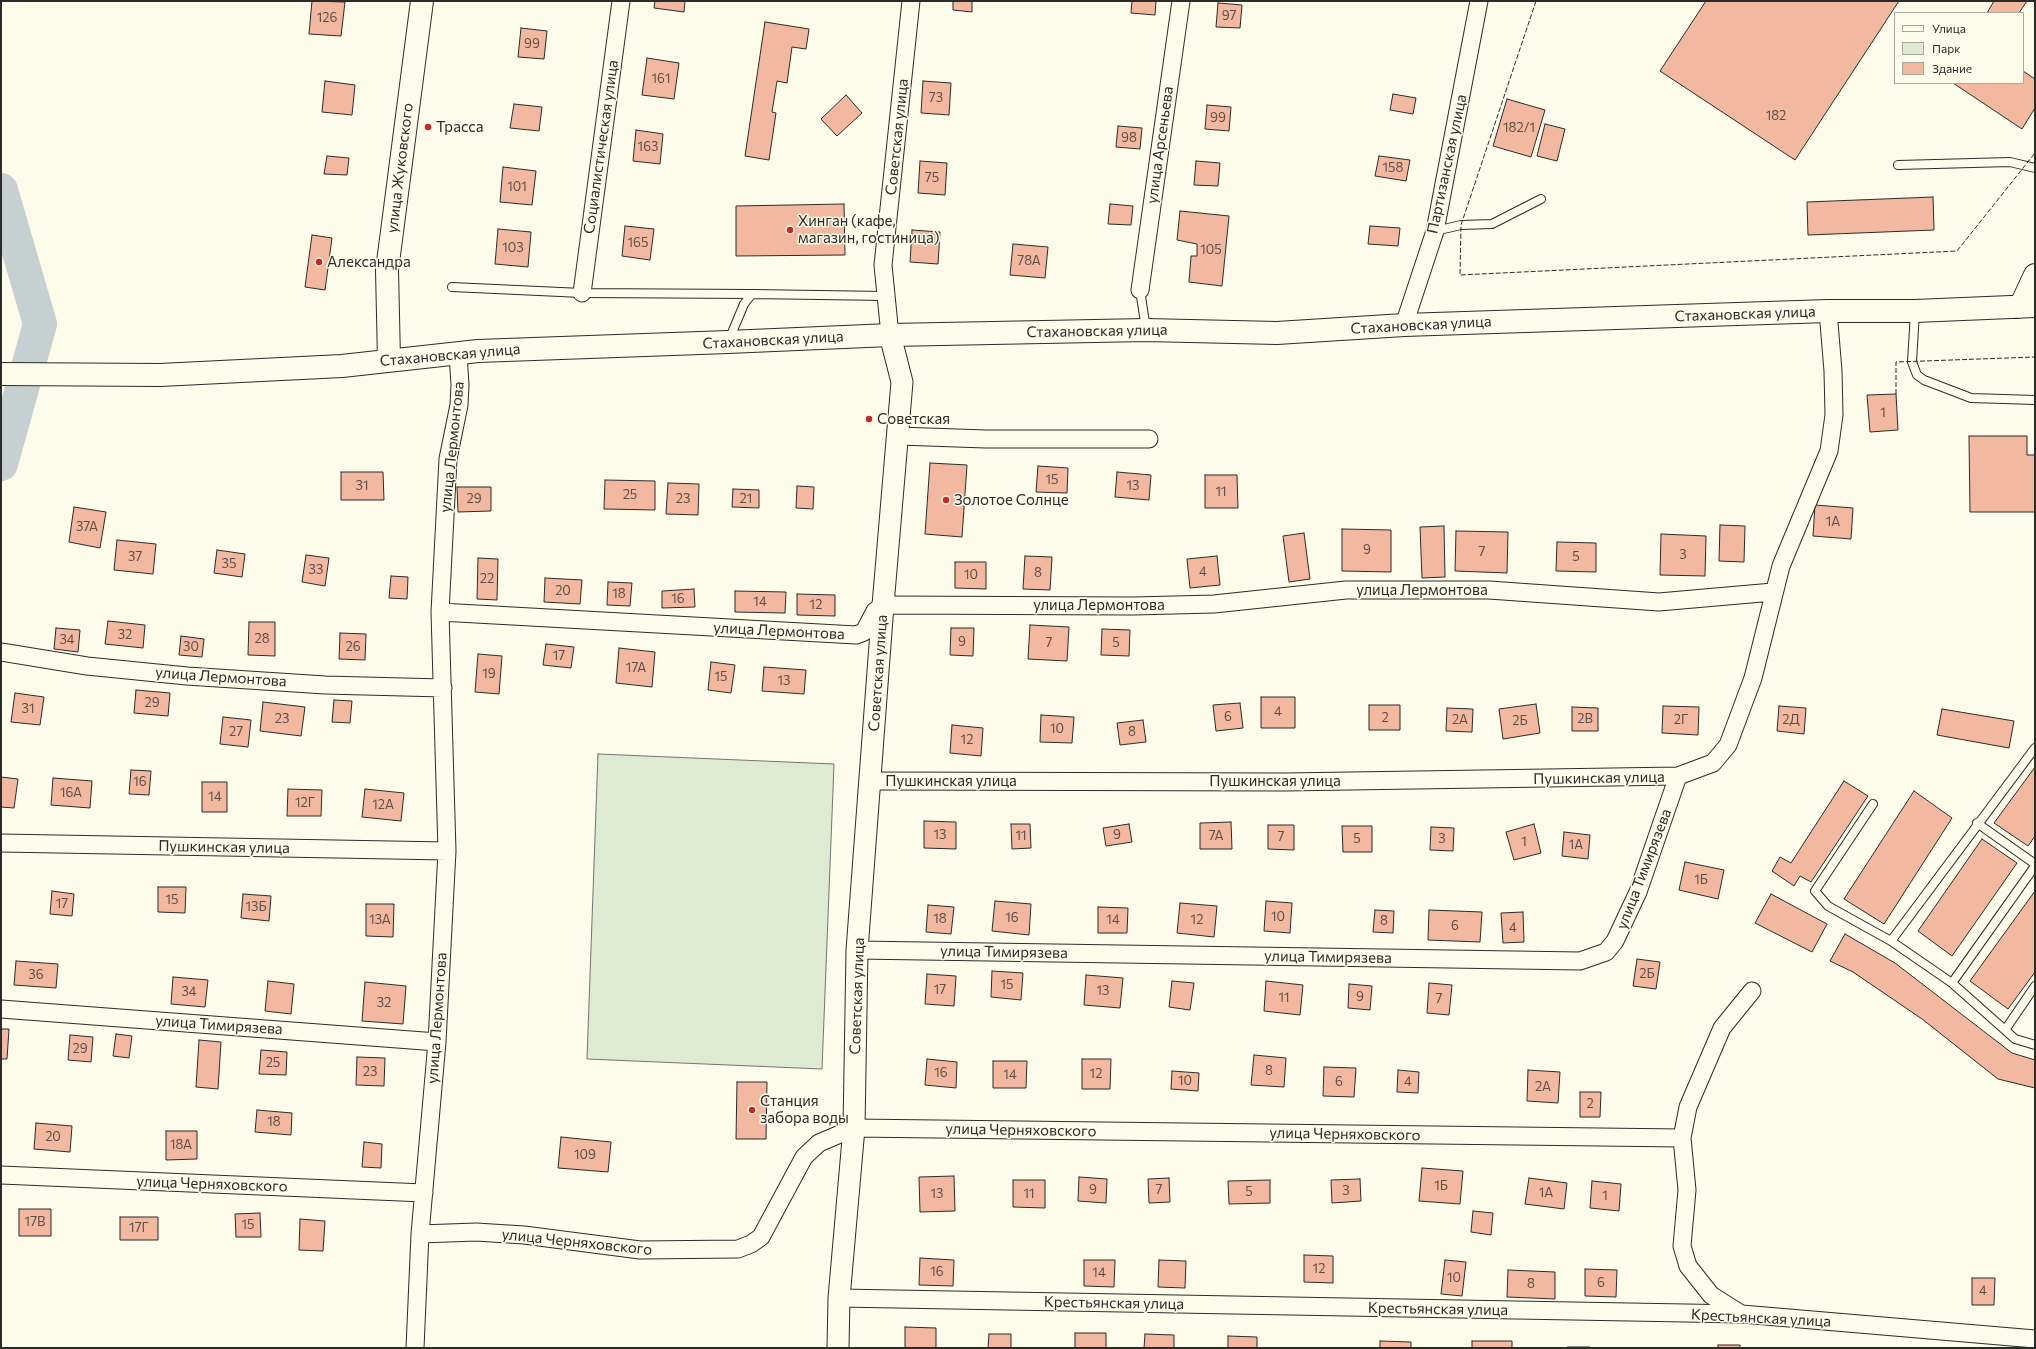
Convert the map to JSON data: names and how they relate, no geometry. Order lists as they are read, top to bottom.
{
  "streets": {
    "main road": ["улица Жуковского", "Стахановская улица"],
    "street": [
      "Советская улица",
      "улица Арсеньева",
      "Социалистическая улица",
      "Партизанская улица",
      "улица Лермонтова",
      "Пушкинская улица",
      "улица Тимирязева",
      "улица Черняховского",
      "Крестьянская улица"
    ]
  },
  "crossings": [
    ["Советская улица", "Стахановская улица"],
    ["Советская улица", "улица Лермонтова"],
    ["Советская улица", "Пушкинская улица"],
    ["Советская улица", "улица Тимирязева"],
    ["Советская улица", "улица Черняховского"],
    ["Советская улица", "Крестьянская улица"],
    ["Партизанская улица", "Стахановская улица"],
    ["улица Жуковского", "Стахановская улица"],
    ["Стахановская улица", "улица Лермонтова"],
    ["улица Лермонтова", "Пушкинская улица"],
    ["улица Лермонтова", "улица Тимирязева"],
    ["улица Лермонтова", "улица Черняховского"],
    ["Пушкинская улица", "улица Тимирязева"]
  ],
  "places": [
    "Трасса",
    "Хинган (кафе, магазин, гостиница)",
    "Александра",
    "Советская",
    "Золотое Солнце",
    "Станция забора воды"
  ],
  "house_numbers": [
    "97",
    "126",
    "99",
    "161",
    "73",
    "182",
    "99",
    "182/1",
    "98",
    "163",
    "158",
    "75",
    "101",
    "165",
    "103",
    "105",
    "78А",
    "1",
    "15",
    "31",
    "13",
    "11",
    "25",
    "29",
    "23",
    "21",
    "1А",
    "37А",
    "9",
    "7",
    "3",
    "37",
    "5",
    "35",
    "33",
    "4",
    "8",
    "10",
    "22",
    "20",
    "18",
    "16",
    "14",
    "12",
    "32",
    "28",
    "34",
    "9",
    "7",
    "5",
    "30",
    "26",
    "17",
    "17А",
    "19",
    "15",
    "13",
    "29",
    "31",
    "4",
    "6",
    "2",
    "23",
    "2В",
    "2А",
    "2Г",
    "2Д",
    "2Б",
    "10",
    "27",
    "8",
    "12",
    "16",
    "16А",
    "14",
    "12Г",
    "12А",
    "13",
    "9",
    "11",
    "7А",
    "7",
    "5",
    "3",
    "1",
    "1А",
    "1Б",
    "15",
    "17",
    "13Б",
    "10",
    "16",
    "18",
    "13А",
    "14",
    "12",
    "8",
    "6",
    "4",
    "2Б",
    "36",
    "15",
    "17",
    "13",
    "34",
    "9",
    "11",
    "7",
    "32",
    "29",
    "25",
    "8",
    "23",
    "16",
    "12",
    "14",
    "10",
    "6",
    "4",
    "2А",
    "2",
    "18",
    "20",
    "18А",
    "109",
    "1Б",
    "9",
    "7",
    "3",
    "5",
    "1А",
    "13",
    "11",
    "1",
    "17В",
    "15",
    "17Г",
    "12",
    "16",
    "14",
    "10",
    "6",
    "8",
    "4"
  ],
  "legend": ["Улица", "Парк", "Здание"]
}
